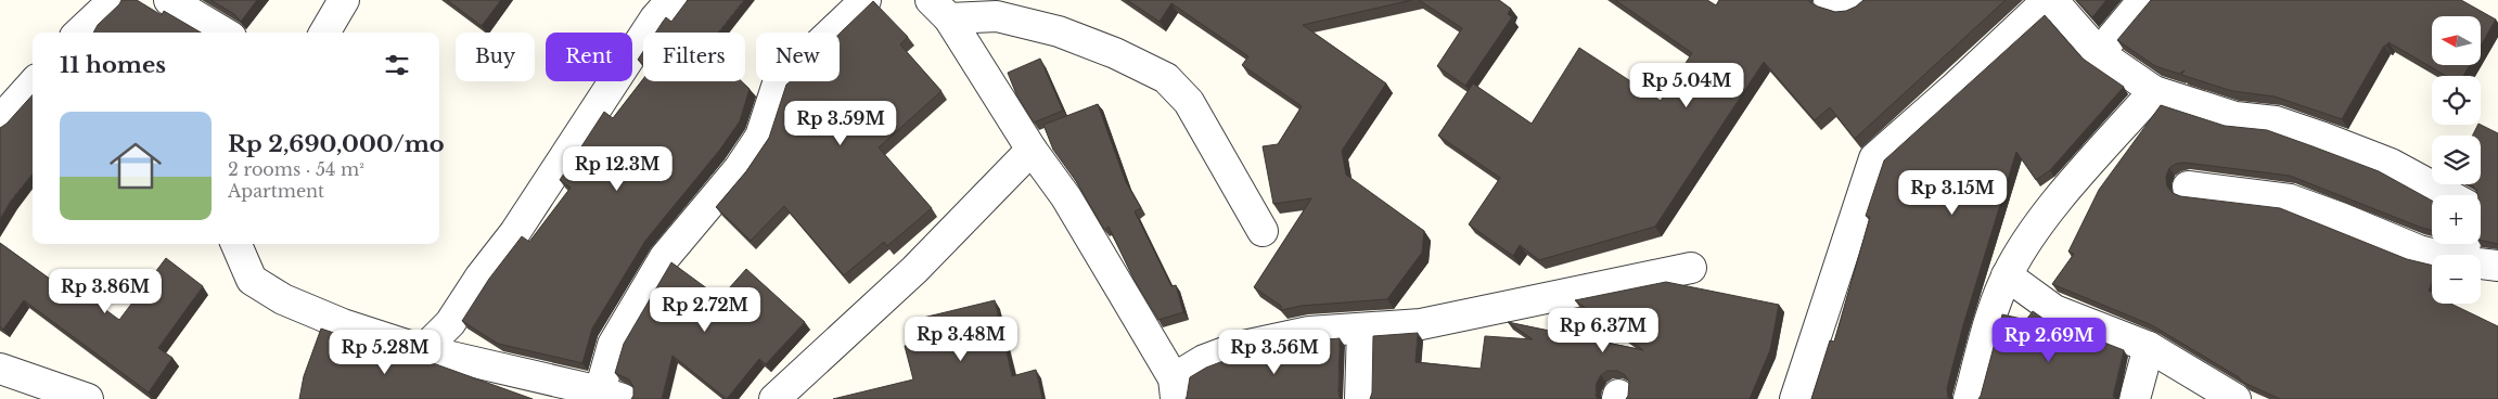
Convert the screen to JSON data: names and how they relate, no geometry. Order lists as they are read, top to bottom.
{
  "north": "left",
  "page": {
    "map_buttons": ["+", "−"],
    "chip": [
      "Buy",
      "Rent",
      "Filters",
      "New"
    ],
    "heading": "11 homes",
    "price": [
      "Rp 5.04M",
      "Rp 3.59M",
      "Rp 12.3M",
      "Rp 3.15M",
      "Rp 3.86M",
      "Rp 2.72M",
      "Rp 6.37M",
      "Rp 3.48M",
      "Rp 2.69M",
      "Rp 5.28M",
      "Rp 3.56M"
    ],
    "list": [
      {
        "name": "Rp 2,690,000/mo",
        "note": "2 rooms · 54 m² · Apartment"
      }
    ]
  }
}
